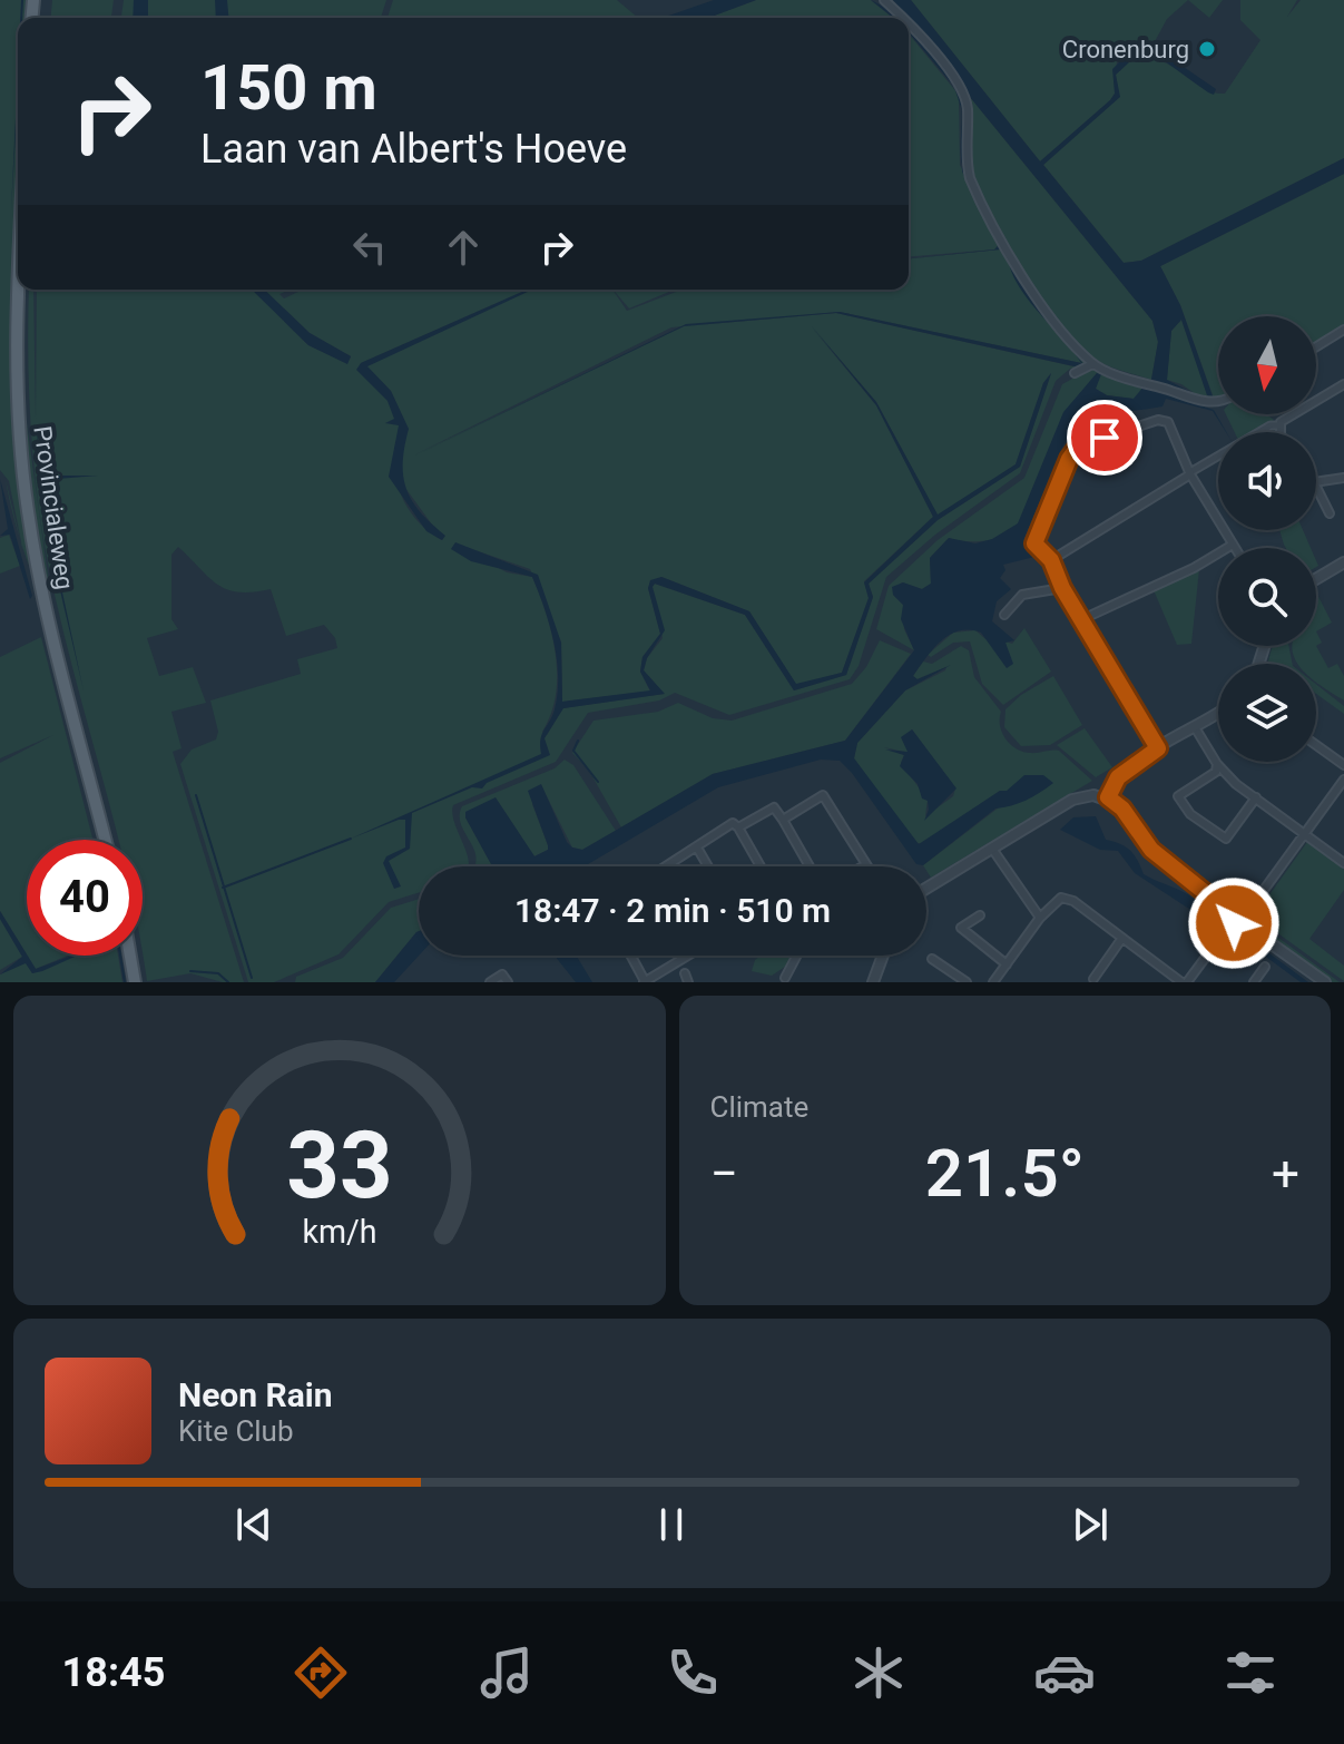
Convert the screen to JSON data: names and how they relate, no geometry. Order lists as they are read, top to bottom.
{
  "streets": {
    "main road": ["Provincialeweg"]
  },
  "places": ["Cronenburg"],
  "north": "bottom",
  "page": {
    "turn": ["150 m", "Laan van Albert's Hoeve"],
    "limit": "40",
    "trip": "18:47 · 2 min · 510 m",
    "tile": "Climate",
    "heat": ["−", "21.5°", "+"],
    "song": ["Neon Rain", "Kite Club"],
    "tabs": "18:45",
    "gauge": ["33", "km/h"]
  }
}
